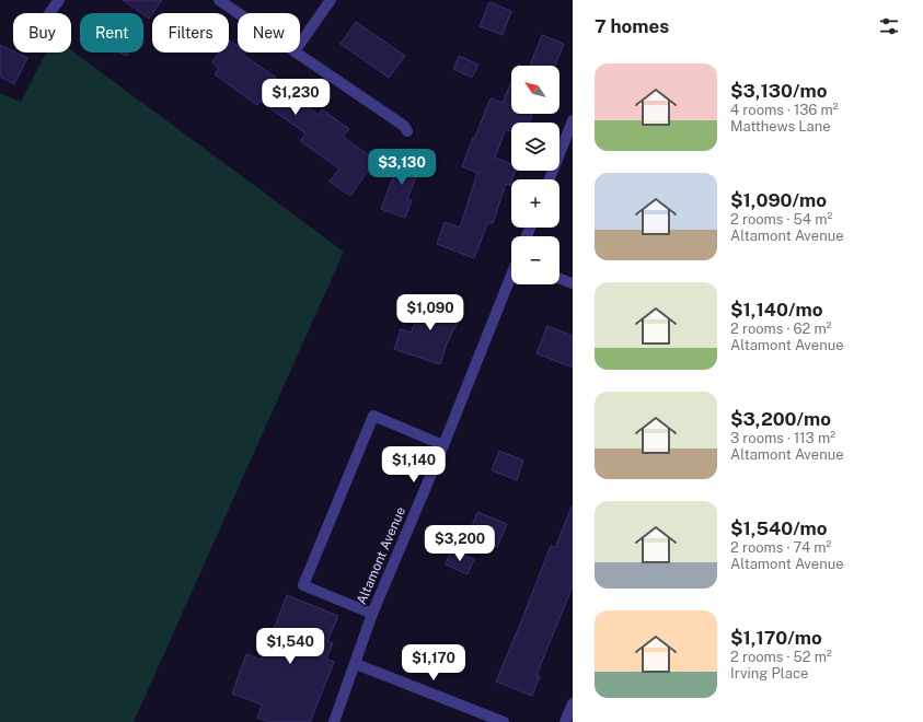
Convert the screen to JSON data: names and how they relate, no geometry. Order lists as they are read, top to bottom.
{
  "streets": {
    "street": ["Altamont Avenue"]
  },
  "north": "top left",
  "page": {
    "heading": "7 homes",
    "chip": [
      "Buy",
      "Rent",
      "Filters",
      "New"
    ],
    "list": [
      {
        "name": "$3,130/mo",
        "note": "4 rooms · 136 m² · Matthews Lane"
      },
      {
        "name": "$1,090/mo",
        "note": "2 rooms · 54 m² · Altamont Avenue"
      },
      {
        "name": "$1,140/mo",
        "note": "2 rooms · 62 m² · Altamont Avenue"
      },
      {
        "name": "$3,200/mo",
        "note": "3 rooms · 113 m² · Altamont Avenue"
      },
      {
        "name": "$1,540/mo",
        "note": "2 rooms · 74 m² · Altamont Avenue"
      },
      {
        "name": "$1,170/mo",
        "note": "2 rooms · 52 m² · Irving Place"
      }
    ],
    "map_buttons": ["+", "−"],
    "price": [
      "$1,230",
      "$3,130",
      "$1,090",
      "$1,140",
      "$3,200",
      "$1,540",
      "$1,170"
    ]
  }
}
